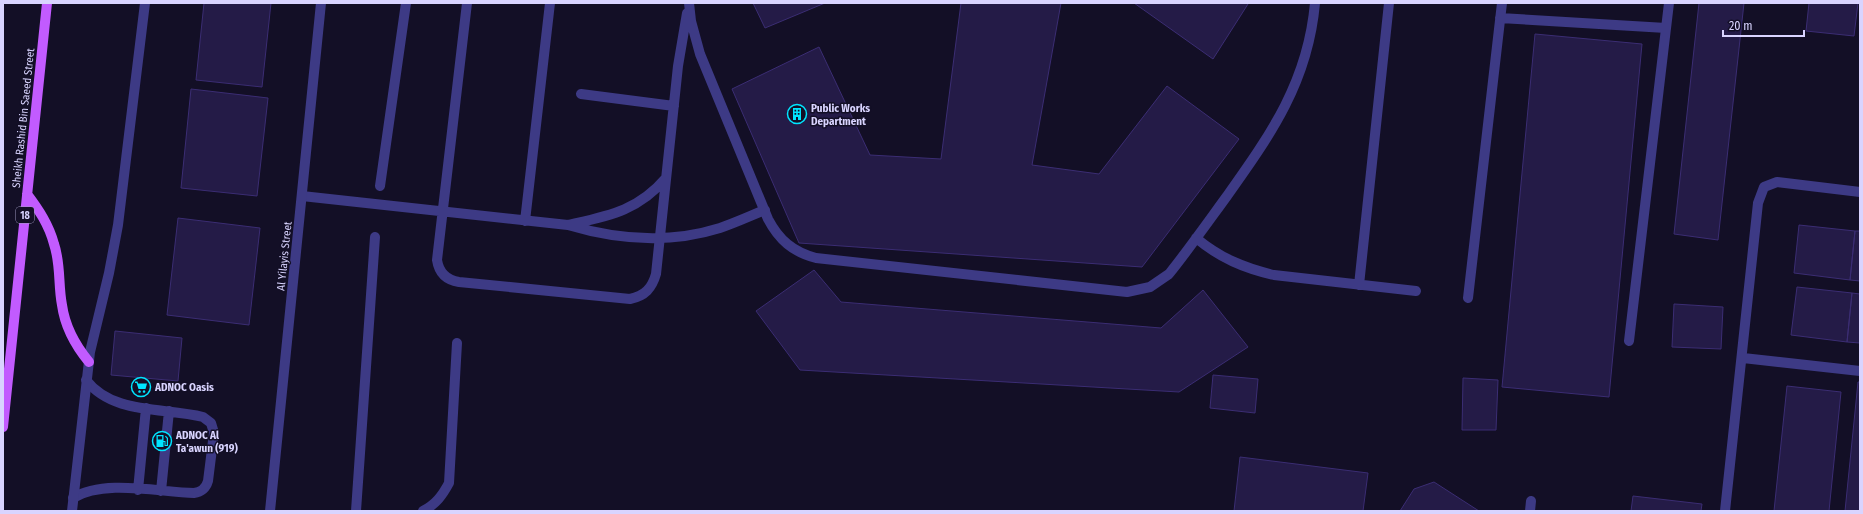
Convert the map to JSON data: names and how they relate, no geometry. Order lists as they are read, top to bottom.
{
  "streets": {
    "main road": ["Sheikh Rashid Bin Saeed Street", "18"],
    "street": ["Al Yilayis Street"]
  },
  "places": {
    "building": ["Public Works Department"],
    "supermarket": ["ADNOC Oasis"],
    "fuel station": ["ADNOC Al Ta'awun (919)"]
  },
  "scale_bar": "20 m"
}
